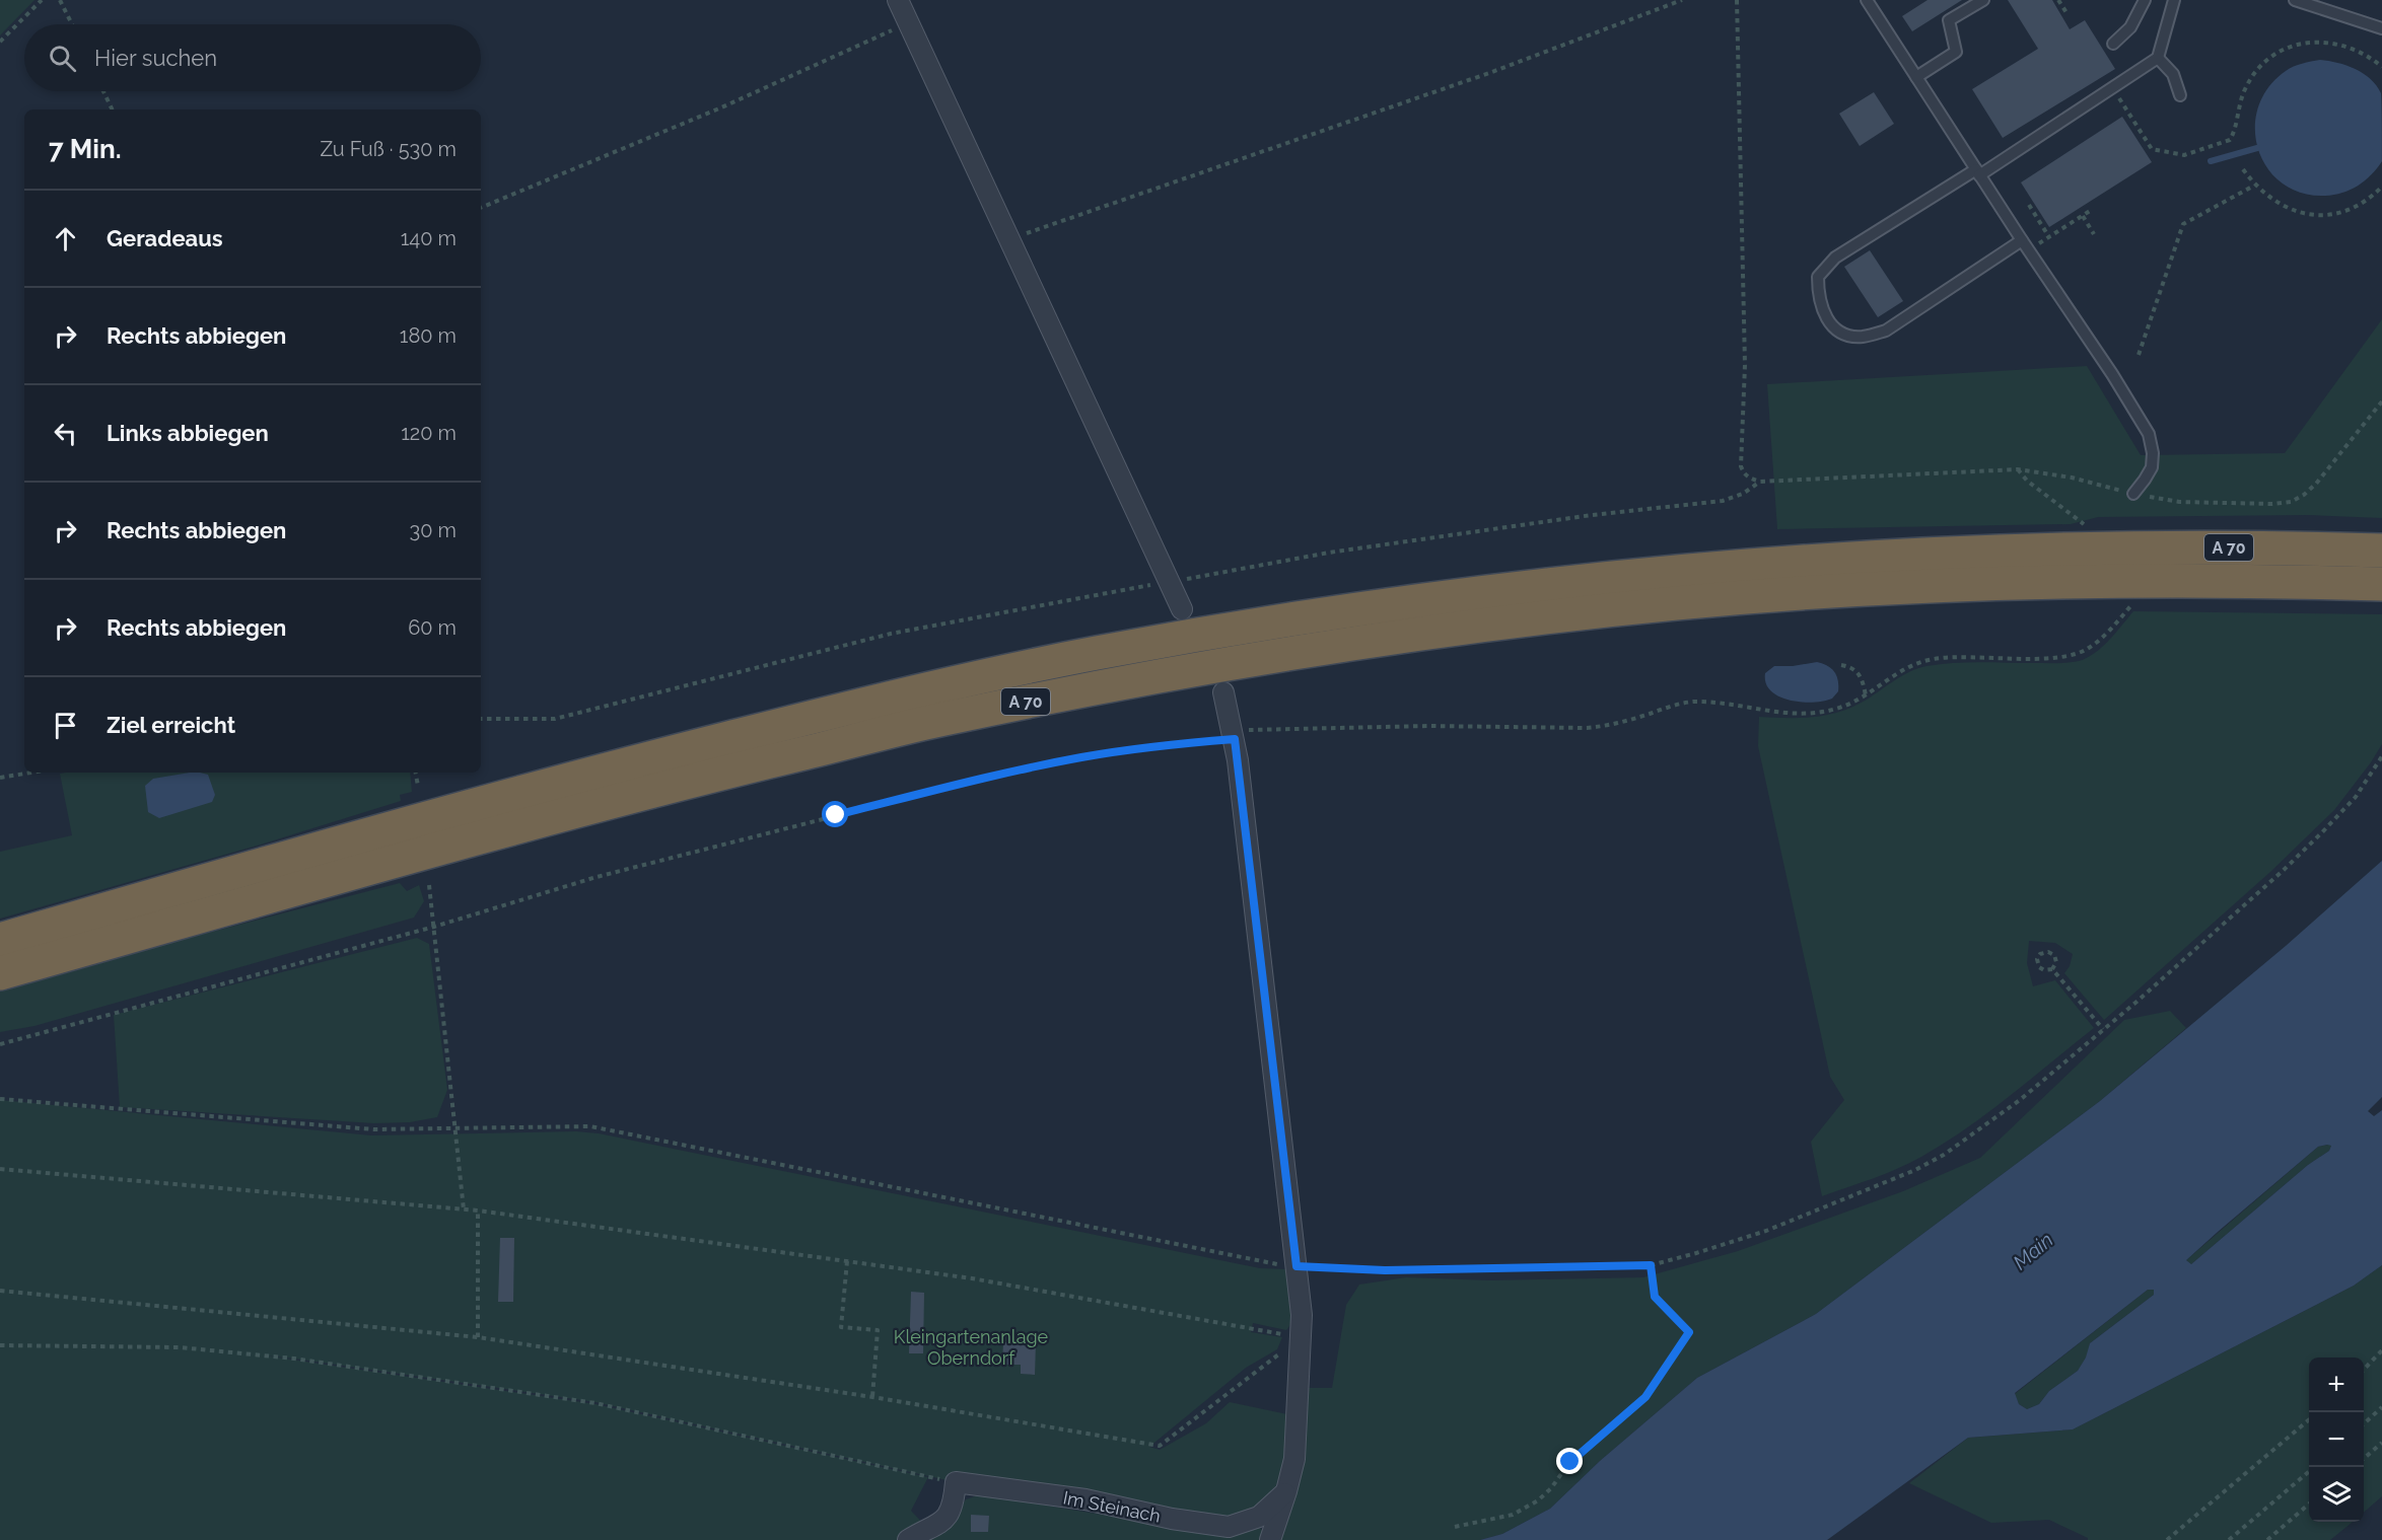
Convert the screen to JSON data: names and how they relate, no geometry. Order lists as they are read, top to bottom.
{
  "streets": {
    "highway": ["A 70"],
    "street": ["Im Steinach"]
  },
  "water": ["Main"],
  "parks": ["Kleingartenanlage Oberndorf"],
  "page": {
    "search": "Hier suchen",
    "heading": ["7 Min.", "Zu Fuß · 530 m"],
    "list": [
      ["Geradeaus", "140 m"],
      ["Rechts abbiegen", "180 m"],
      ["Links abbiegen", "120 m"],
      ["Rechts abbiegen", "30 m"],
      ["Rechts abbiegen", "60 m"],
      "Ziel erreicht"
    ],
    "map_buttons": ["+", "−"]
  }
}
